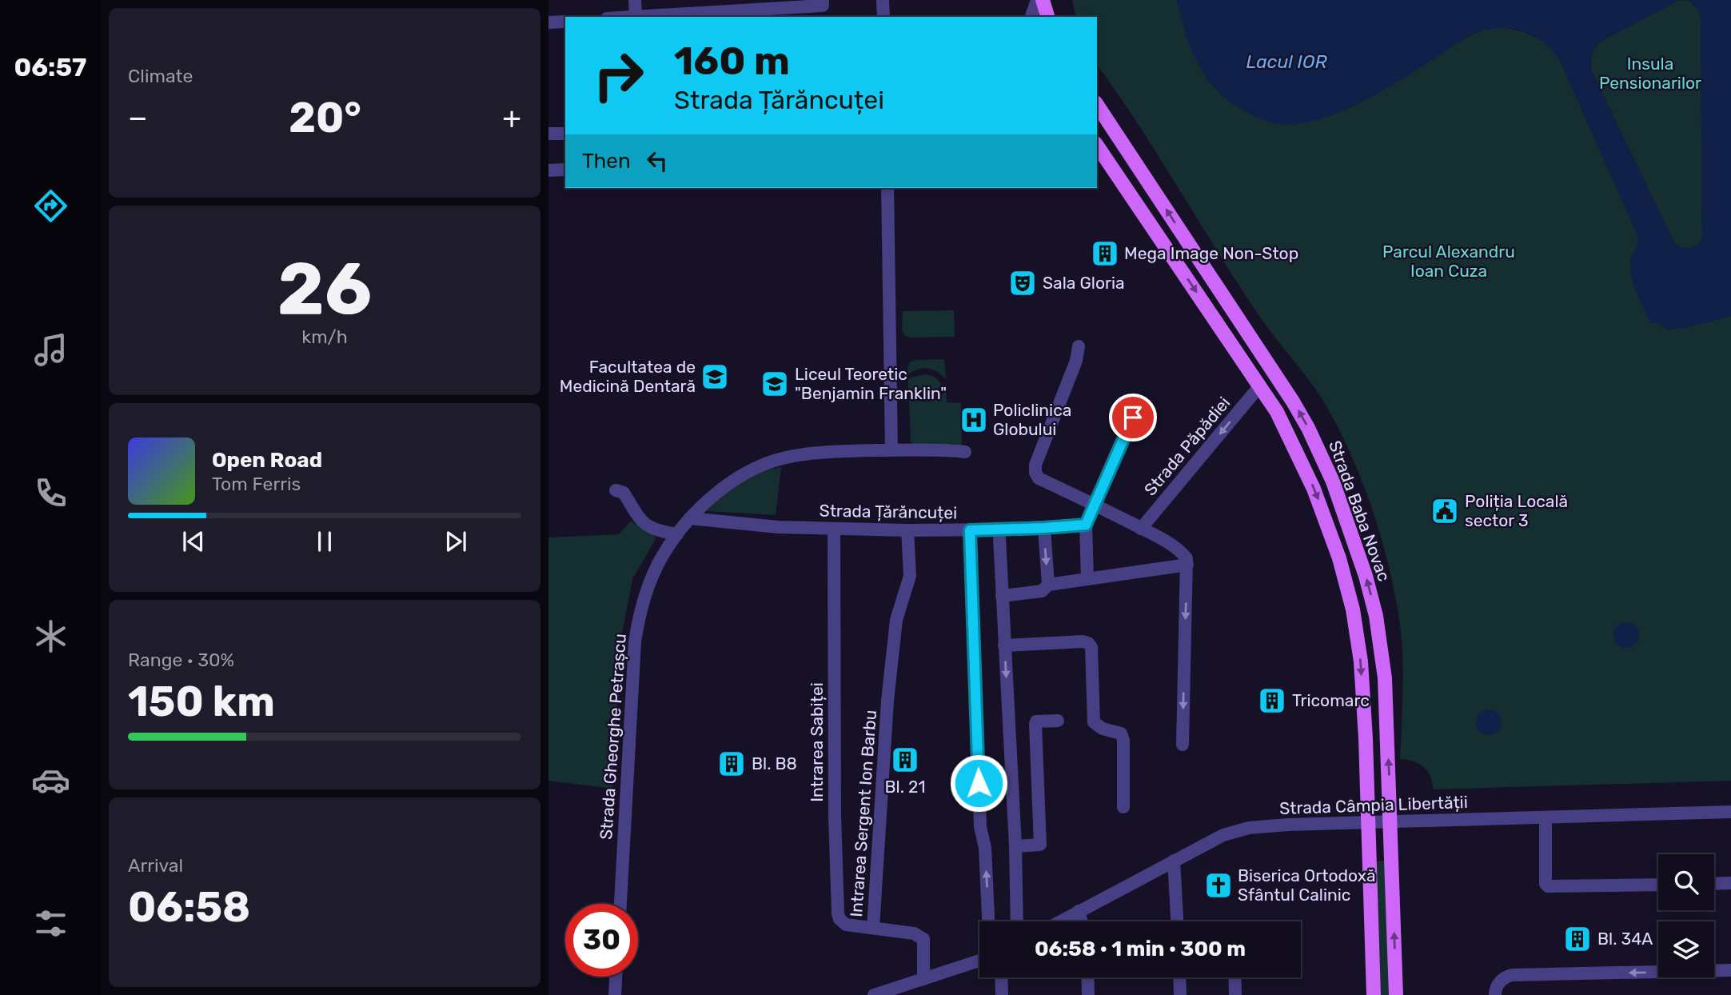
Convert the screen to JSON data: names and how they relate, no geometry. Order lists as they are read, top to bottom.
{
  "streets": {
    "main road": ["Strada Baba Novac"],
    "street": [
      "Strada Păpădiei",
      "Strada Țărăncuței",
      "Strada Gheorghe Petrașcu",
      "Intrarea Sabiței",
      "Strada Câmpia Libertății",
      "Intrarea Sergent Ion Barbu"
    ]
  },
  "crossings": [
    ["Strada Păpădiei", "Strada Baba Novac"],
    ["Strada Baba Novac", "Strada Câmpia Libertății"],
    ["Strada Țărăncuței", "Strada Gheorghe Petrașcu"],
    ["Strada Țărăncuței", "Intrarea Sabiței"],
    ["Strada Țărăncuței", "Intrarea Sergent Ion Barbu"],
    ["Intrarea Sabiței", "Intrarea Sergent Ion Barbu"]
  ],
  "water": ["Lacul IOR"],
  "parks": ["Insula Pensionarilor", "Parcul Alexandru Ioan Cuza"],
  "places": {
    "building": [
      "Mega Image Non-Stop",
      "Tricomarc",
      "Bl. 21",
      "Bl. B8",
      "Bl. 34A"
    ],
    "theatre": ["Sala Gloria"],
    "school or university": ["Facultatea de Medicină Dentară", "Liceul Teoretic \"Benjamin Franklin\""],
    "hospital": ["Policlinica Globului"],
    "public building": ["Poliția Locală sector 3"],
    "church": ["Biserica Ortodoxă Sfântul Calinic"]
  },
  "page": {
    "tabs": "06:57",
    "tile": [
      "Climate",
      ["26", "km/h"],
      ["Range · 30%", "150 km"],
      ["Arrival", "06:58"]
    ],
    "turn": ["160 m", "Strada Țărăncuței"],
    "heat": ["−", "20°", "+"],
    "then": "Then",
    "song": ["Open Road", "Tom Ferris"],
    "limit": "30",
    "trip": "06:58 · 1 min · 300 m"
  }
}
